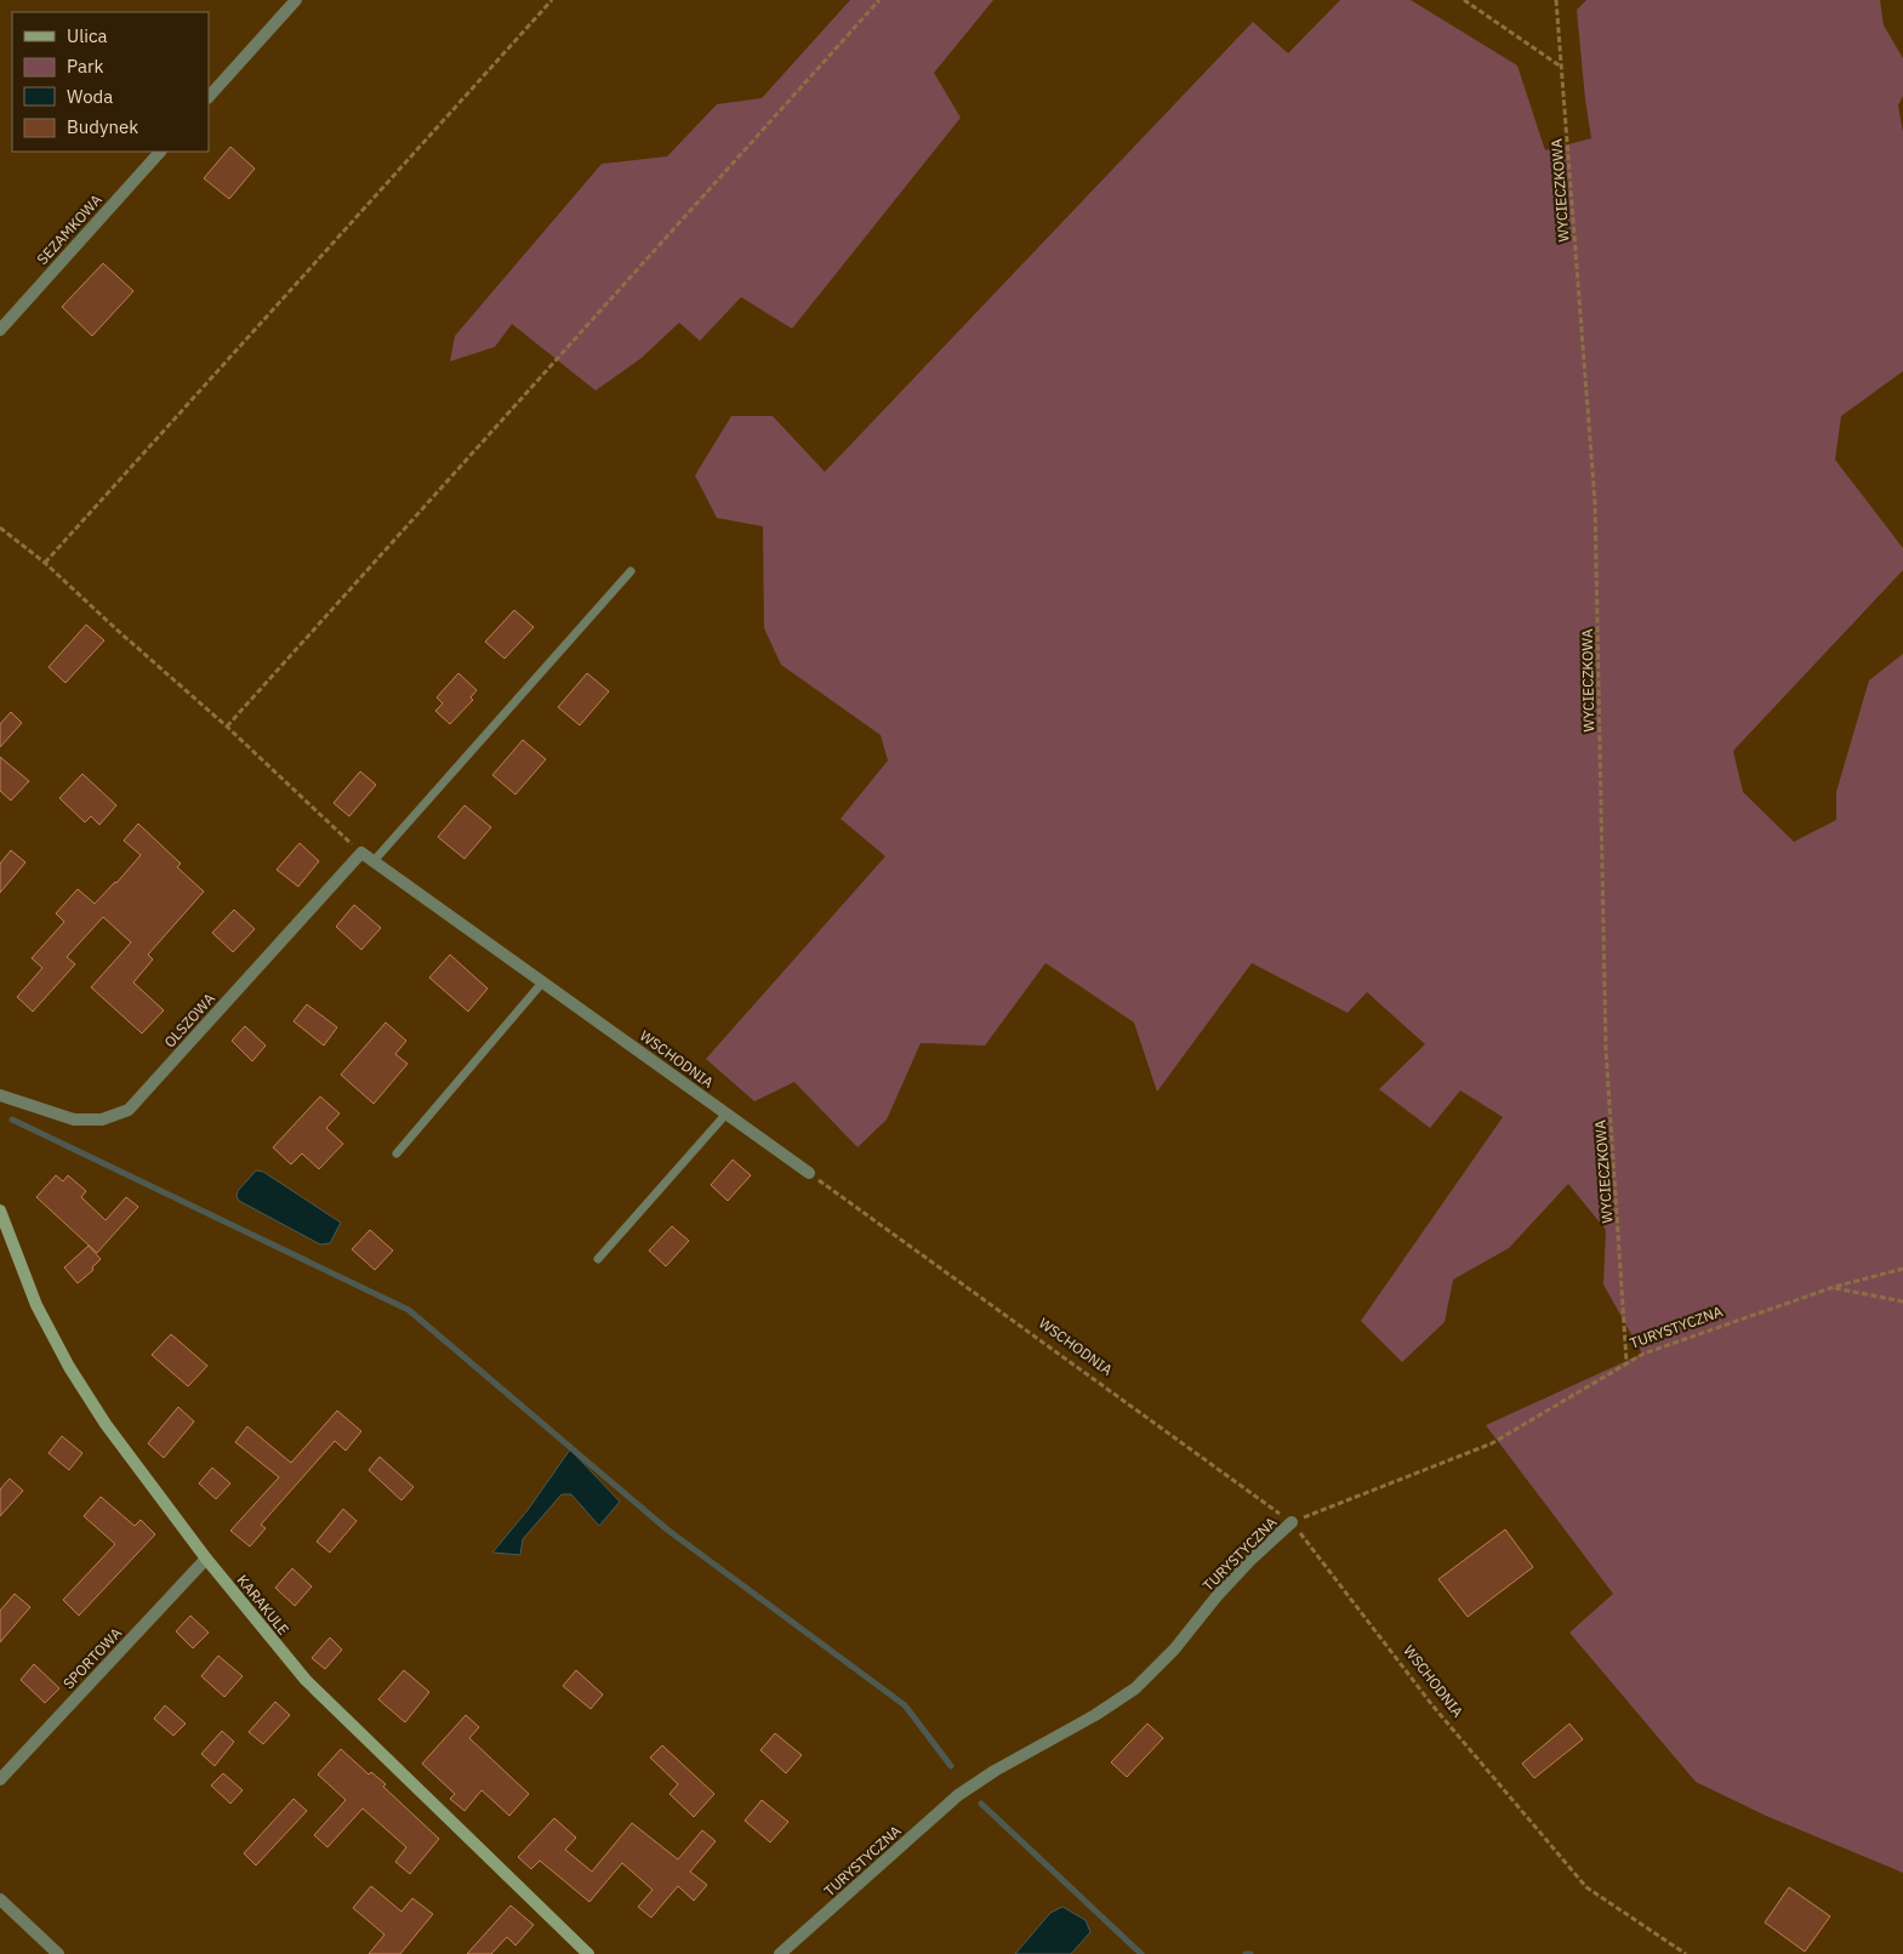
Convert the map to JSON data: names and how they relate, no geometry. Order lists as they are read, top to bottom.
{
  "streets": {
    "street": [
      "SEZAMKOWA",
      "OLSZOWA",
      "WSCHODNIA",
      "TURYSTYCZNA",
      "KARAKULE",
      "SPORTOWA"
    ],
    "path": ["WYCIECZKOWA"]
  },
  "crossings": [
    ["WYCIECZKOWA", "TURYSTYCZNA"],
    ["OLSZOWA", "WSCHODNIA"],
    ["WSCHODNIA", "TURYSTYCZNA"],
    ["KARAKULE", "SPORTOWA"]
  ],
  "legend": [
    "Ulica",
    "Park",
    "Woda",
    "Budynek"
  ]
}
